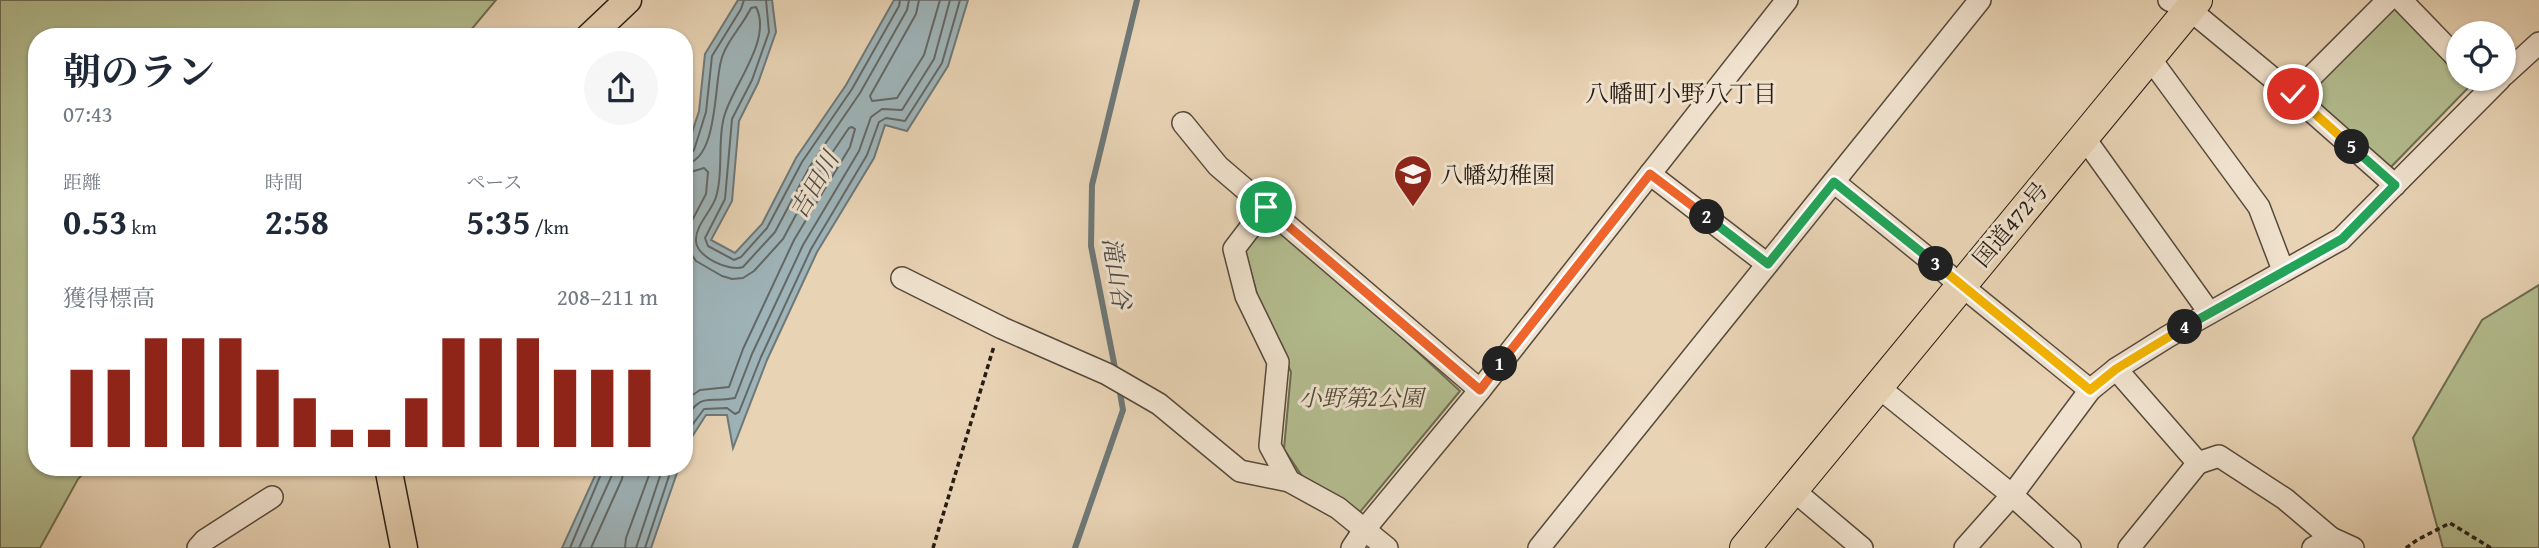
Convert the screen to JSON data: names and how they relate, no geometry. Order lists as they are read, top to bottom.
{
  "streets": {
    "highway": ["国道472号"]
  },
  "districts": ["八幡町小野八丁目"],
  "water": ["吉田川", "滝山谷"],
  "parks": ["小野第2公園"],
  "places": {
    "school or university": ["八幡幼稚園"]
  },
  "page": {
    "heading": ["朝のラン", "07:43"],
    "pins": [
      "5",
      "2",
      "3",
      "4",
      "1"
    ],
    "stats": [
      ["距離", "0.53 km"],
      ["時間", "2:58"],
      ["ペース", "5:35 /km"]
    ],
    "chart": ["獲得標高", "208–211 m"]
  }
}
